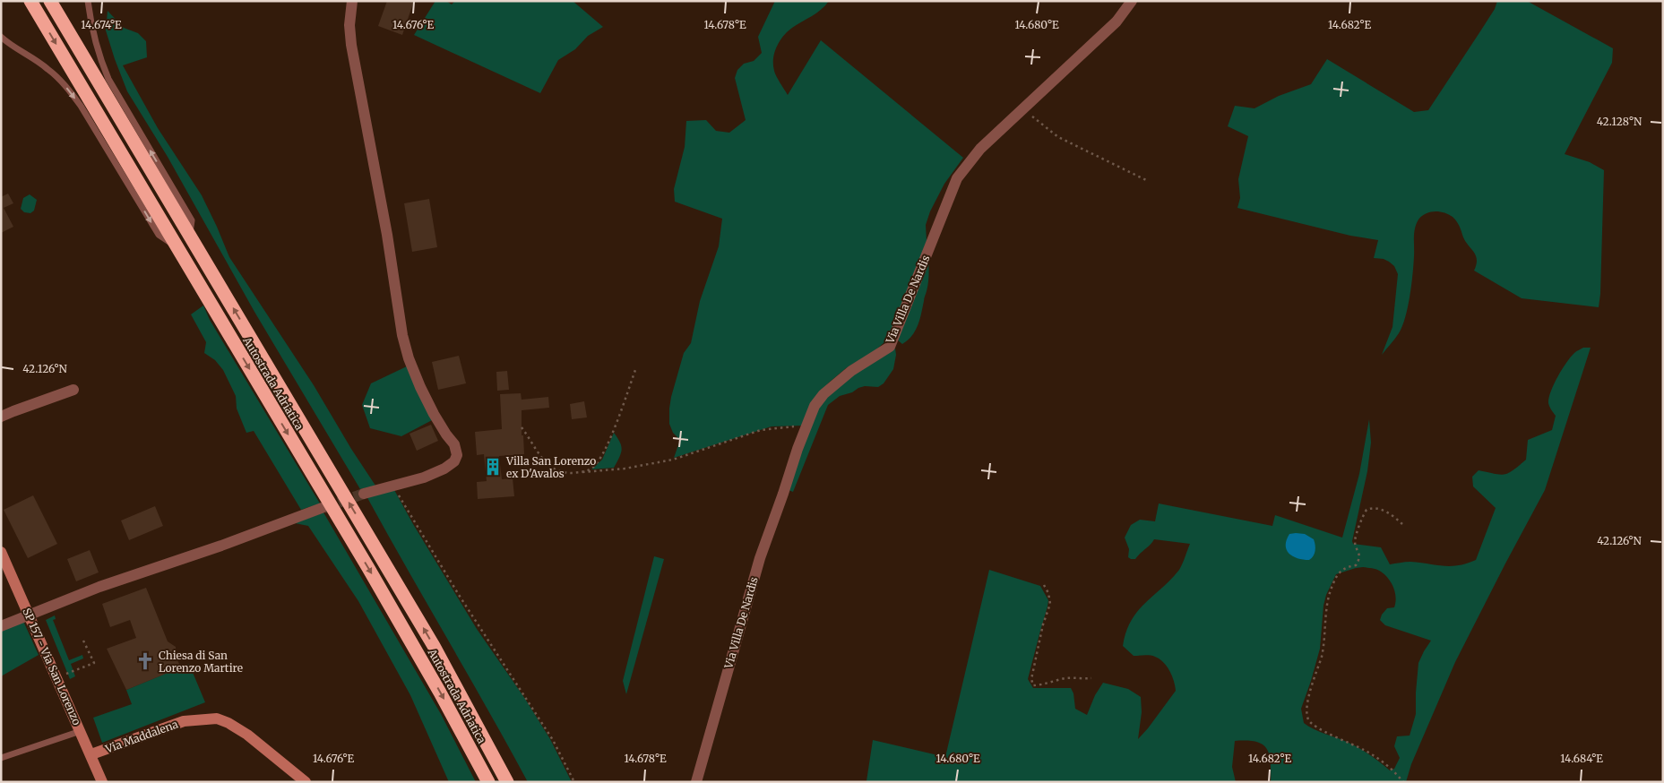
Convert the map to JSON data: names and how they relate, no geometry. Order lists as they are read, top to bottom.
{
  "streets": {
    "highway": ["Autostrada Adriatica"],
    "main road": ["SP 157 - Via San Lorenzo", "Via Maddalena"],
    "street": ["Via Villa De Nardis"]
  },
  "crossings": [
    ["SP 157 - Via San Lorenzo", "Via Maddalena"]
  ],
  "places": {
    "building": ["Villa San Lorenzo ex D'Avalos"],
    "church": ["Chiesa di San Lorenzo Martire"]
  },
  "coordinates": [
    "14.674°E",
    "14.676°E",
    "14.678°E",
    "14.680°E",
    "14.682°E",
    "42.128°N",
    "42.126°N",
    "14.684°E"
  ]
}
